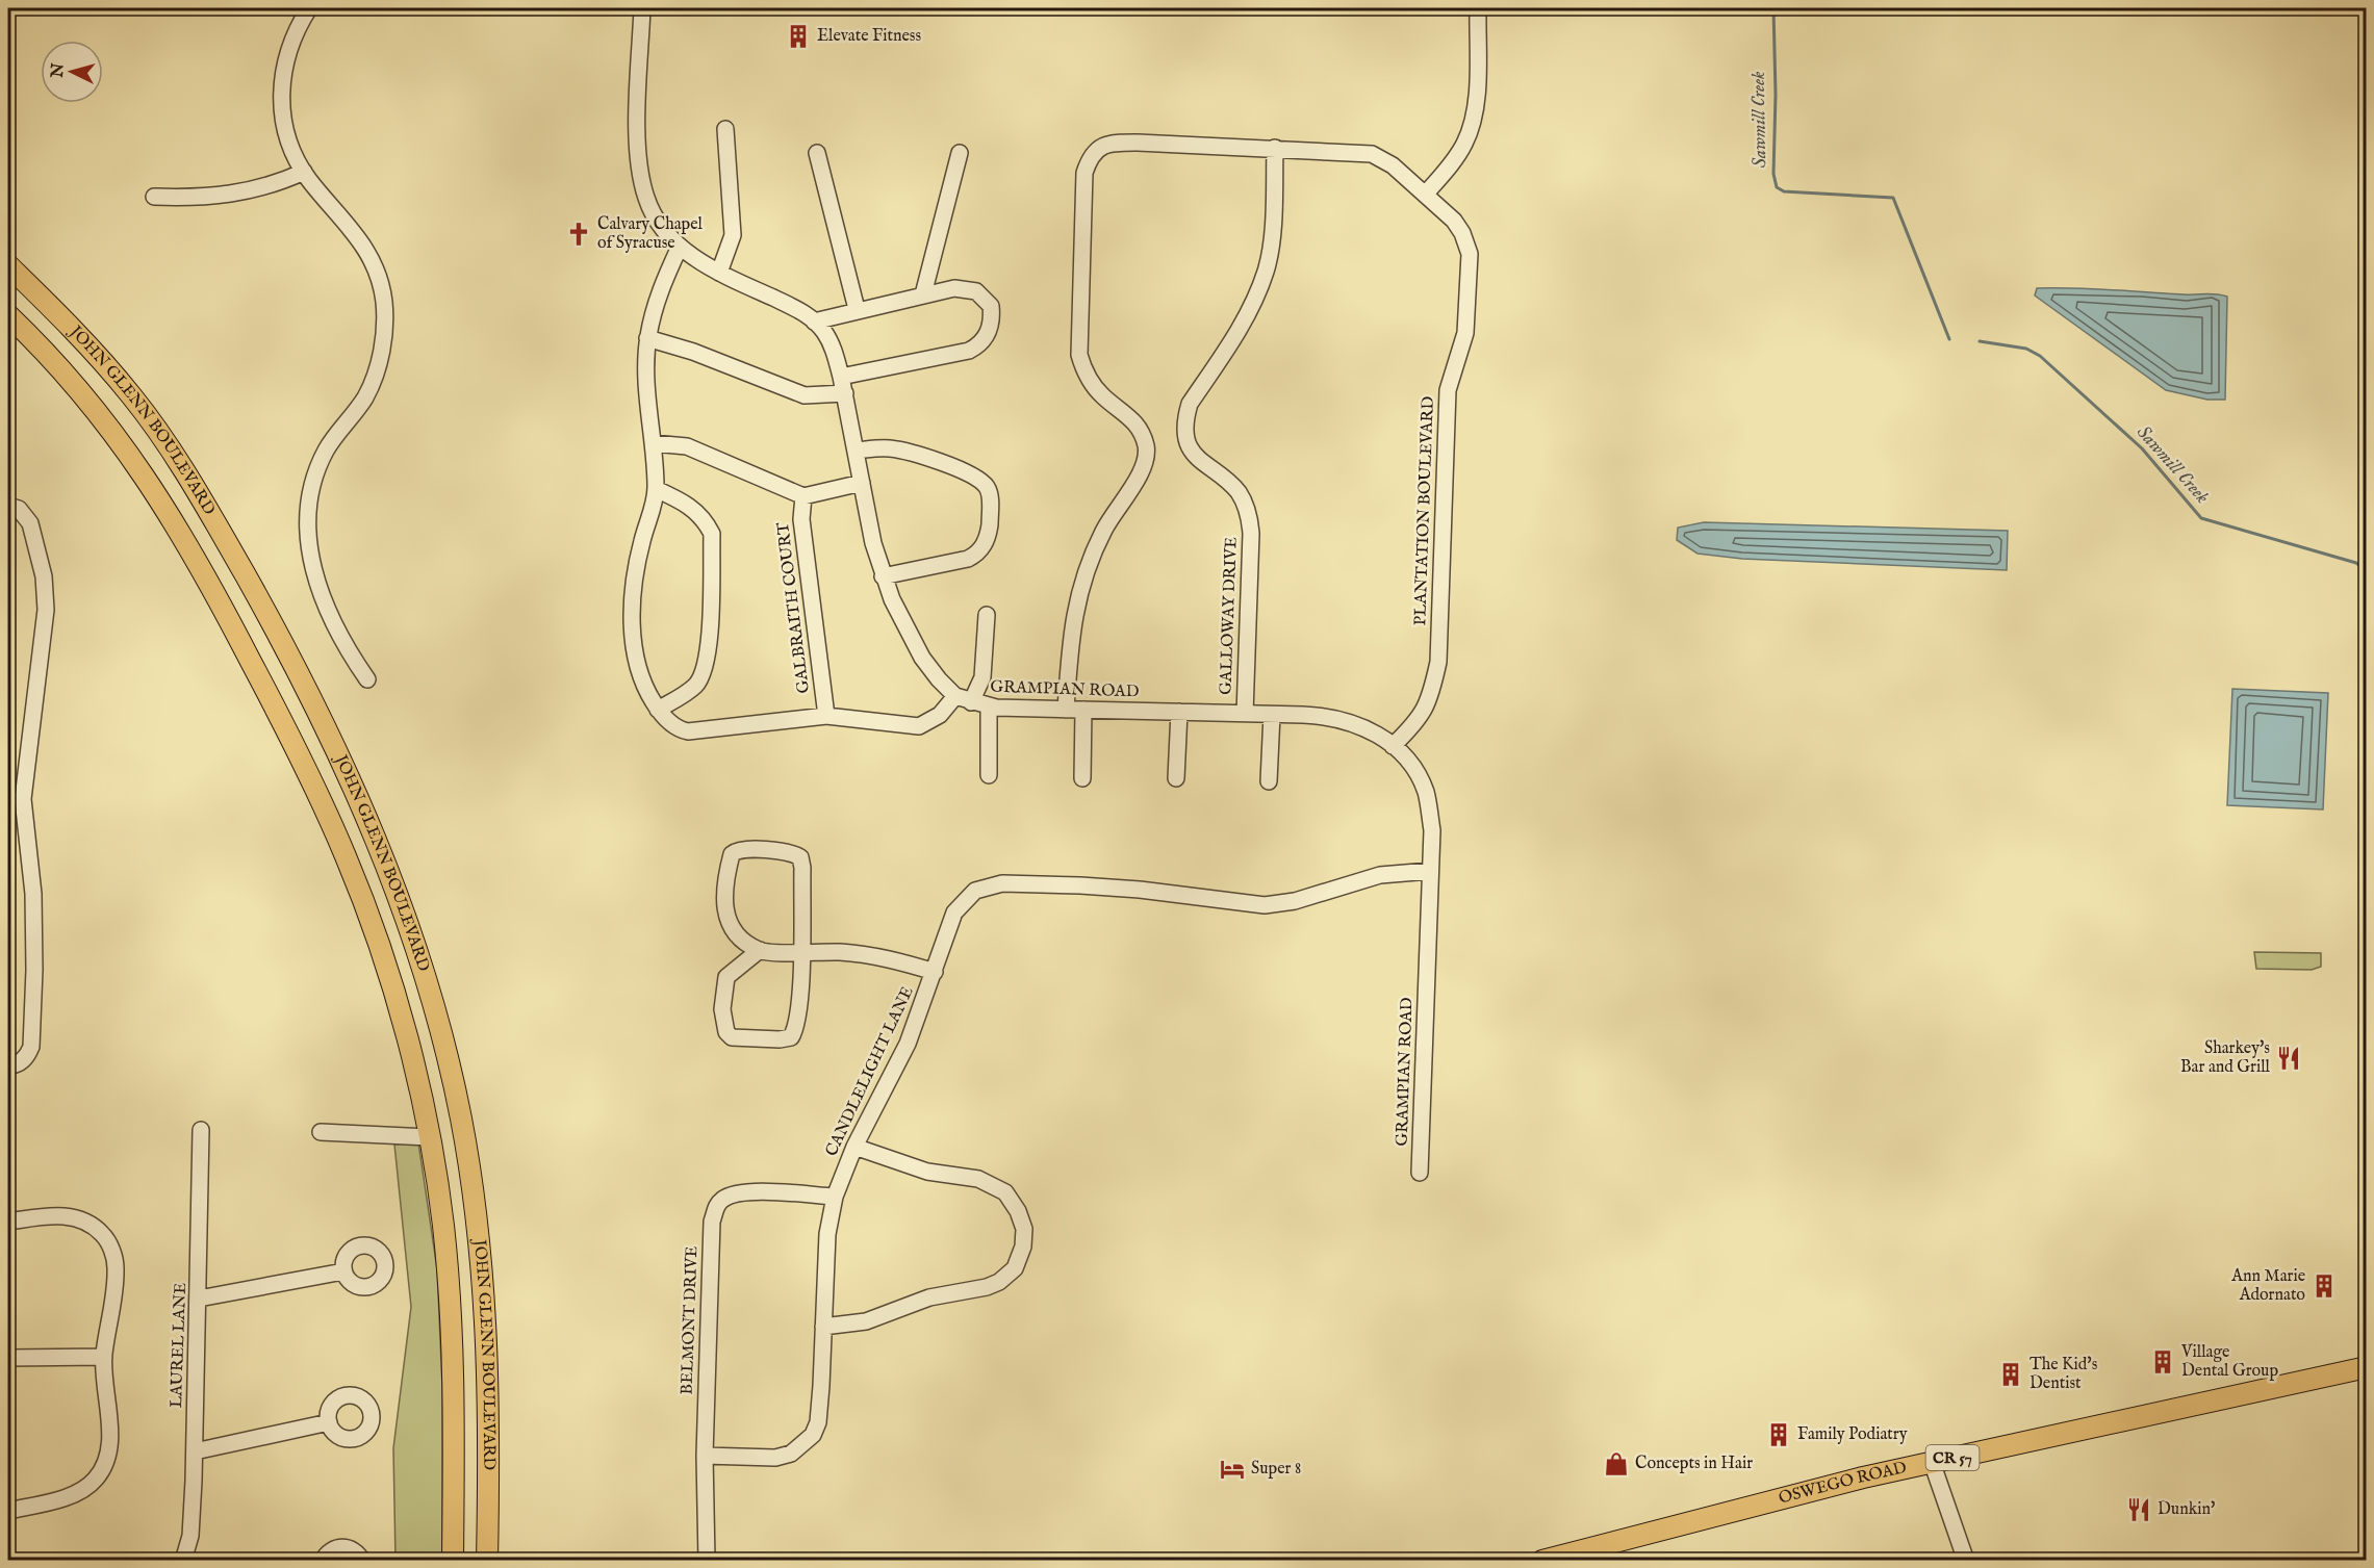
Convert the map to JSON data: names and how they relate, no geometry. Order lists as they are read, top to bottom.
{
  "streets": {
    "main road": ["JOHN GLENN BOULEVARD", "CR 57", "OSWEGO ROAD"],
    "street": [
      "PLANTATION BOULEVARD",
      "GALBRAITH COURT",
      "GALLOWAY DRIVE",
      "GRAMPIAN ROAD",
      "CANDLELIGHT LANE",
      "BELMONT DRIVE",
      "LAUREL LANE"
    ]
  },
  "crossings": [
    ["PLANTATION BOULEVARD", "GALLOWAY DRIVE"],
    ["PLANTATION BOULEVARD", "GRAMPIAN ROAD"],
    ["GALLOWAY DRIVE", "GRAMPIAN ROAD"],
    ["GRAMPIAN ROAD", "CANDLELIGHT LANE"],
    ["CANDLELIGHT LANE", "BELMONT DRIVE"]
  ],
  "water": ["Sawmill Creek"],
  "places": {
    "building": [
      "Elevate Fitness",
      "Ann Marie Adornato",
      "Village Dental Group",
      "The Kid's Dentist",
      "Family Podiatry"
    ],
    "church": ["Calvary Chapel of Syracuse"],
    "restaurant": ["Sharkey's Bar and Grill", "Dunkin'"],
    "shop": ["Concepts in Hair"],
    "hotel": ["Super 8"]
  },
  "north": "left"
}
